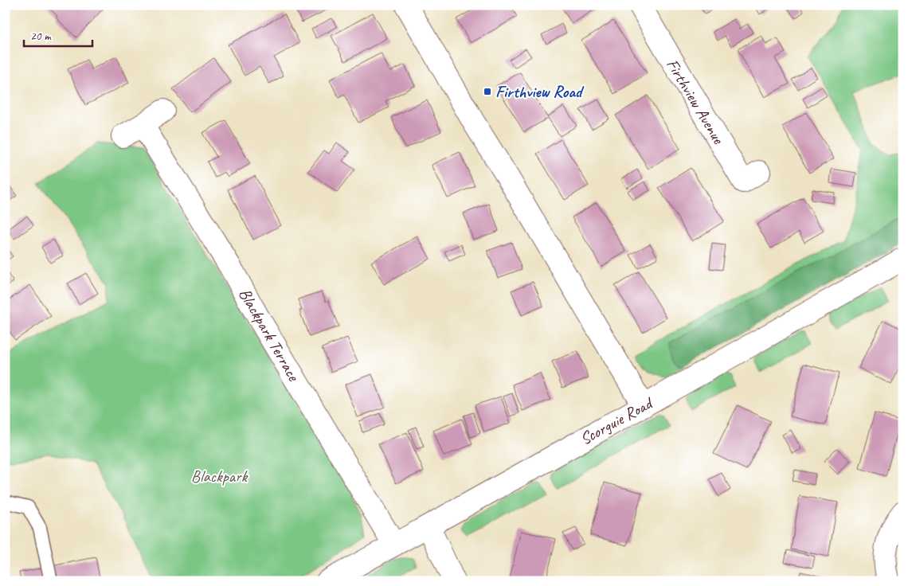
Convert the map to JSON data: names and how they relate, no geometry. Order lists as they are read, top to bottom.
{
  "streets": {
    "street": ["Firthview Avenue", "Blackpark Terrace", "Scorguie Road"]
  },
  "crossings": [
    ["Blackpark Terrace", "Scorguie Road"]
  ],
  "parks": ["Blackpark"],
  "places": {
    "transit": ["Firthview Road"]
  },
  "scale_bar": "20 m"
}
